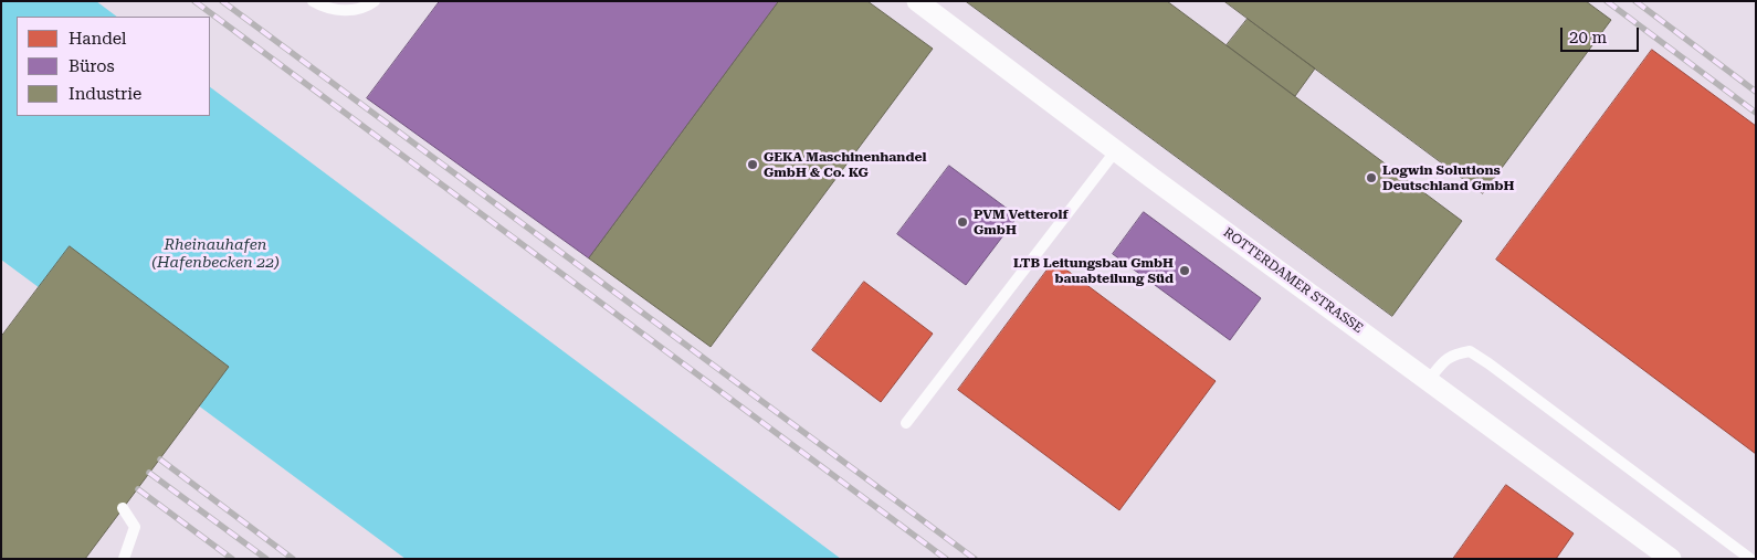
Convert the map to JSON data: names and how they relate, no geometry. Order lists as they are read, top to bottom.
{
  "streets": {
    "street": ["ROTTERDAMER STRASSE"]
  },
  "water": ["Rheinauhafen (Hafenbecken 22)"],
  "places": [
    "GEKA Maschinenhandel GmbH & Co. KG",
    "Logwin Solutions Deutschland GmbH",
    "PVM Vetterolf GmbH",
    "LTB Leitungsbau GmbH bauabteilung Süd"
  ],
  "legend": ["Handel", "Büros", "Industrie"],
  "scale_bar": "20 m"
}
